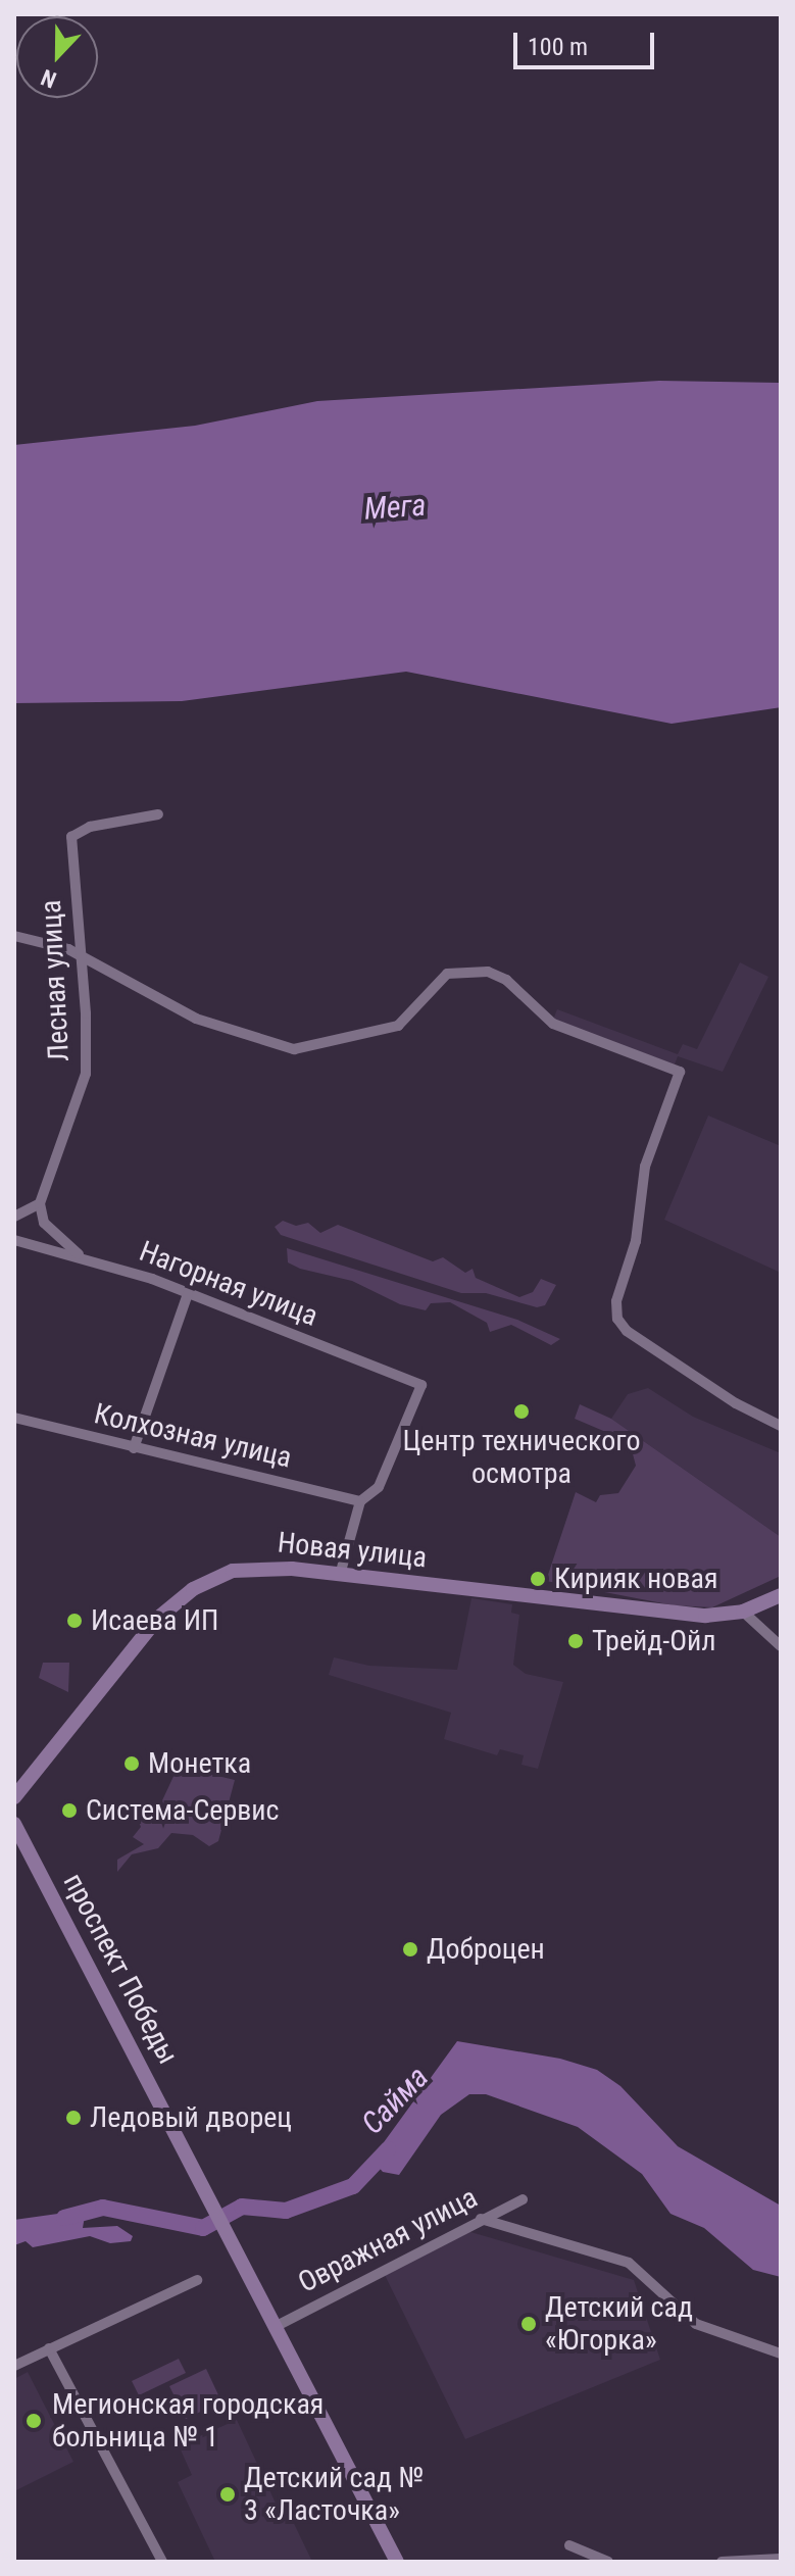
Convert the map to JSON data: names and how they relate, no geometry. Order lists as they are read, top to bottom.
{
  "streets": {
    "street": [
      "Лесная улица",
      "Нагорная улица",
      "Колхозная улица",
      "Новая улица",
      "проспект Победы",
      "Овражная улица"
    ]
  },
  "crossings": [
    ["Нагорная улица", "Колхозная улица"],
    ["проспект Победы", "Овражная улица"]
  ],
  "water": ["Мега", "Сайма"],
  "places": [
    "Центр технического осмотра",
    "Кирияк новая",
    "Исаева ИП",
    "Трейд-Ойл",
    "Монетка",
    "Система-Сервис",
    "Доброцен",
    "Ледовый дворец",
    "Детский сад «Югорка»",
    "Мегионская городская больница № 1",
    "Детский сад № 3 «Ласточка»"
  ],
  "scale_bar": "100 m",
  "north": "bottom"
}
